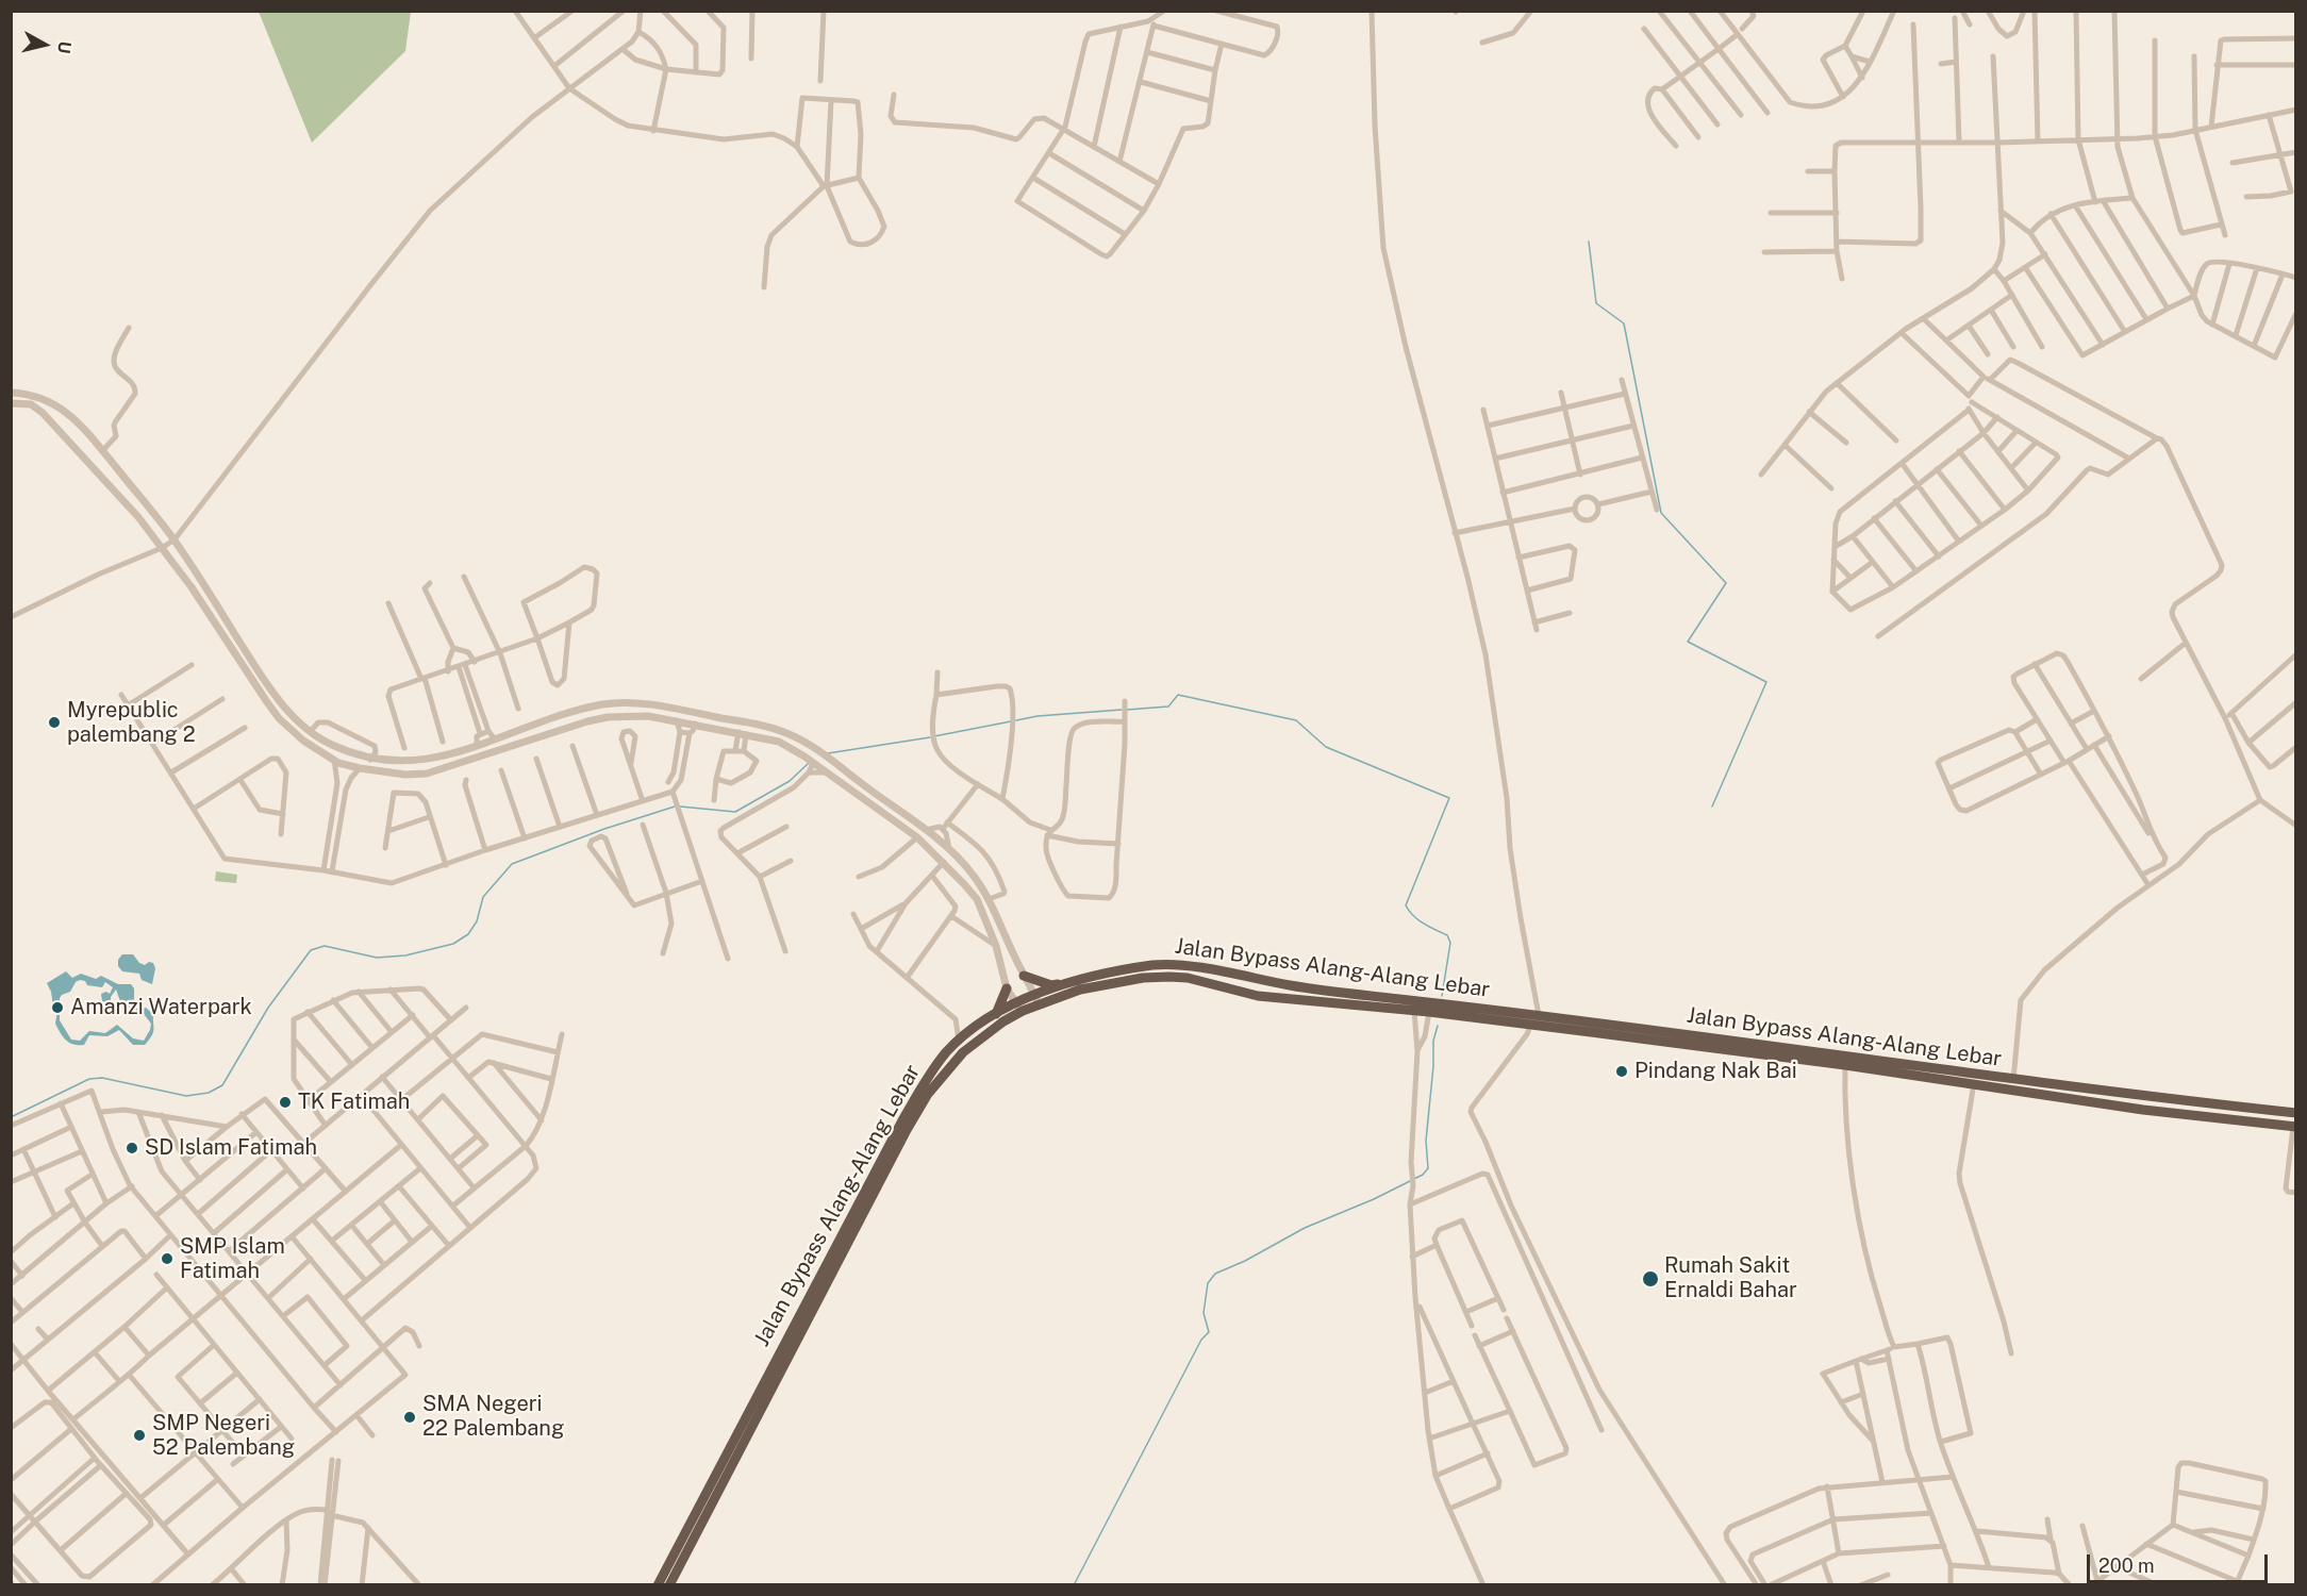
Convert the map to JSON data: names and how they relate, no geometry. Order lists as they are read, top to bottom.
{
  "streets": {
    "highway": ["Jalan Bypass Alang-Alang Lebar"]
  },
  "places": [
    "Myrepublic palembang 2",
    "Amanzi Waterpark",
    "Pindang Nak Bai",
    "TK Fatimah",
    "SD Islam Fatimah",
    "SMP Islam Fatimah",
    "Rumah Sakit Ernaldi Bahar",
    "SMA Negeri 22 Palembang",
    "SMP Negeri 52 Palembang"
  ],
  "scale_bar": "200 m",
  "north": "right"
}
